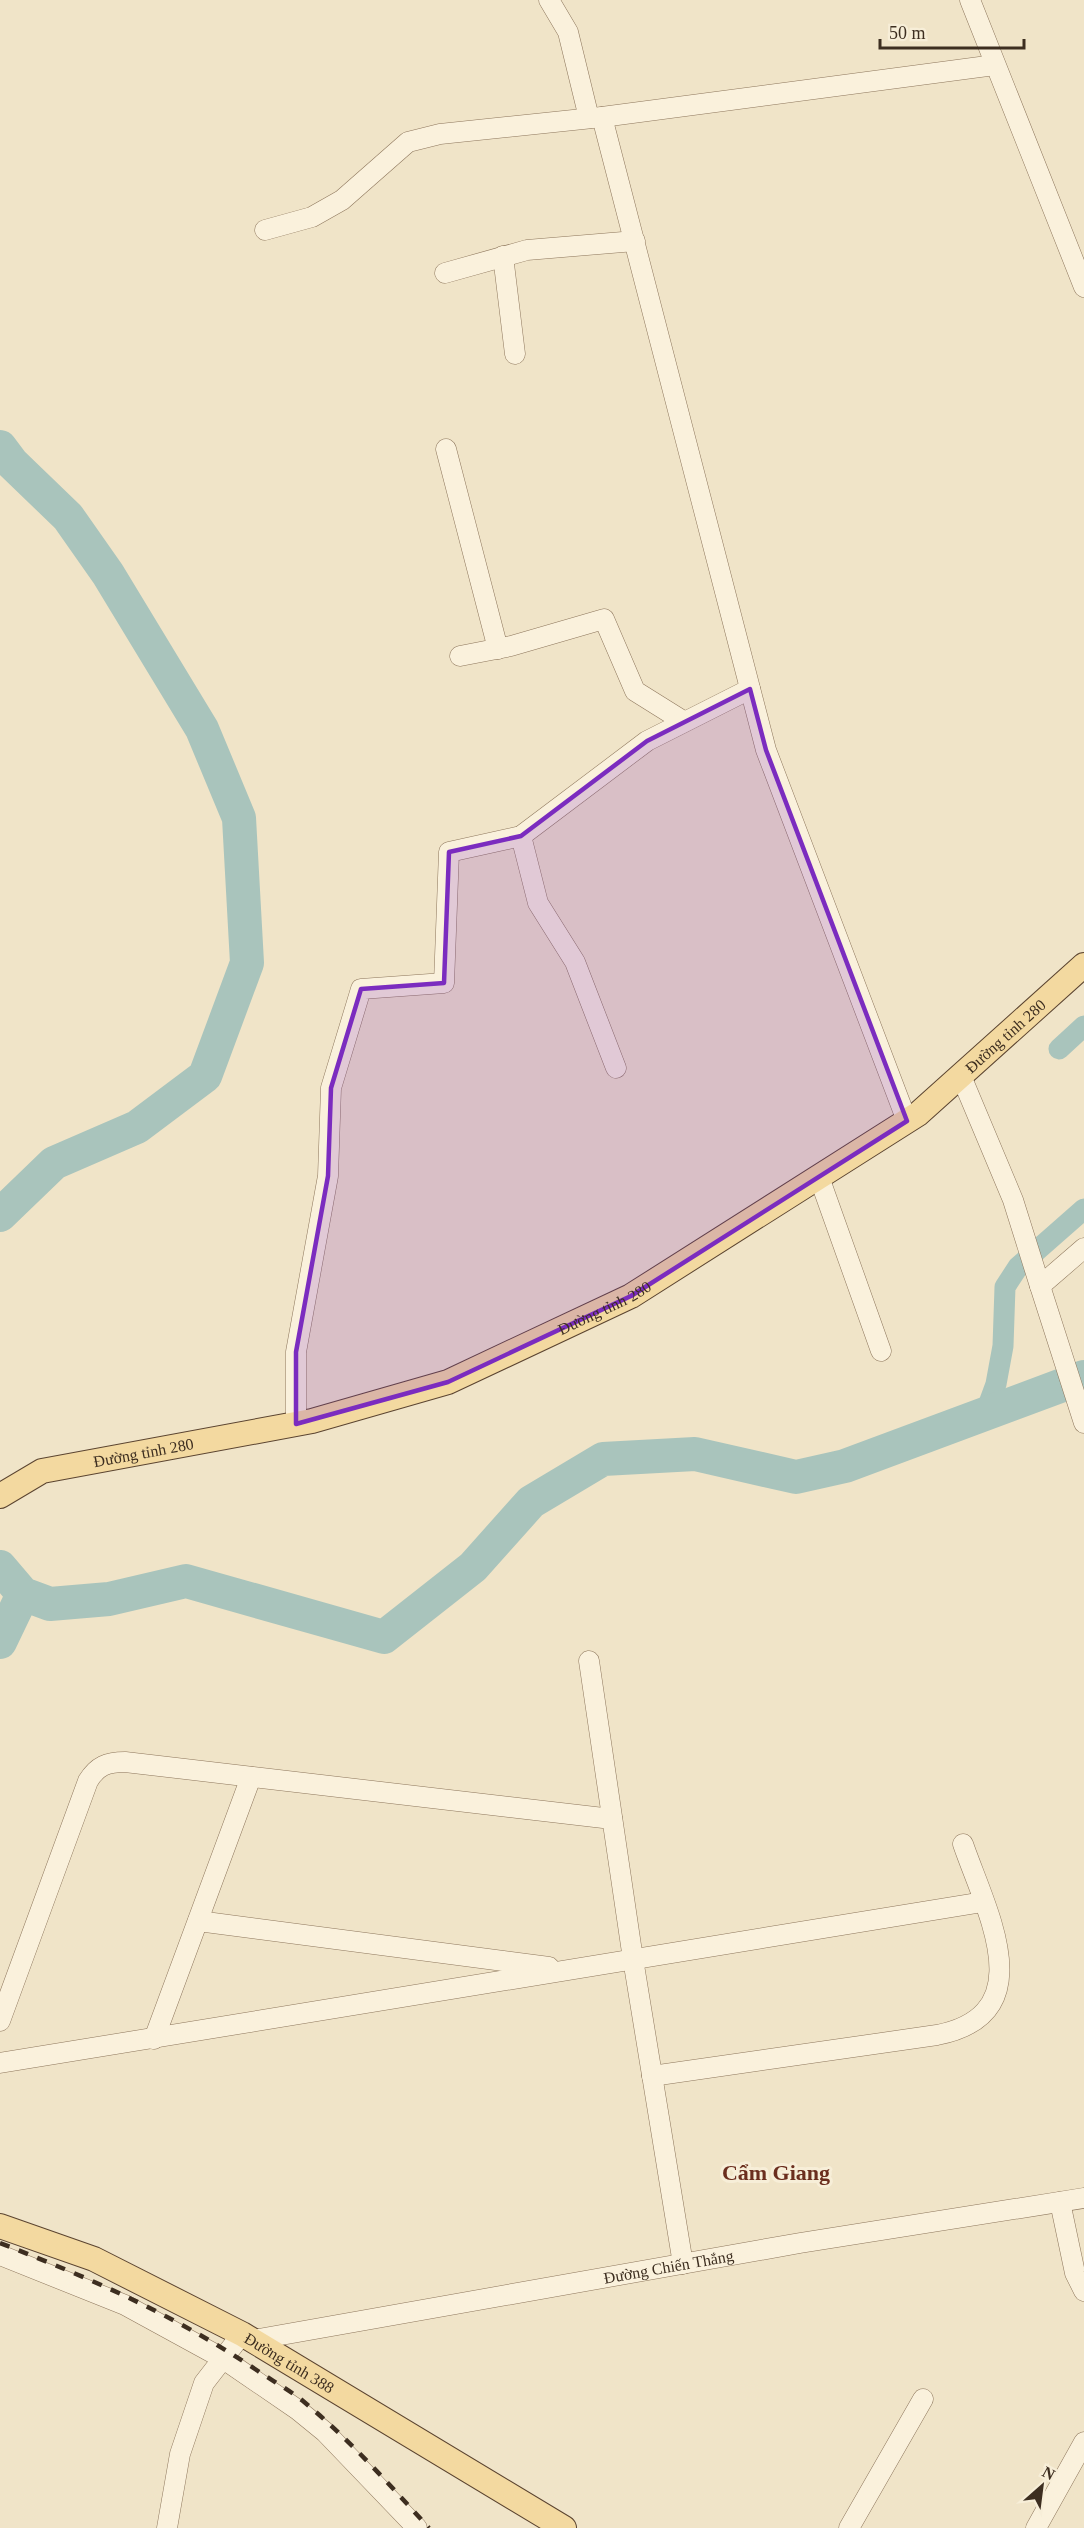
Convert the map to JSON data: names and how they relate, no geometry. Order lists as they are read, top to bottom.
{
  "streets": {
    "main road": ["Đường tỉnh 280", "Đường tỉnh 388"],
    "street": ["Đường Chiến Thắng"]
  },
  "crossings": [
    ["Đường Chiến Thắng", "Đường tỉnh 388"]
  ],
  "districts": ["Cẩm Giang"],
  "scale_bar": "50 m",
  "north": "top right"
}
